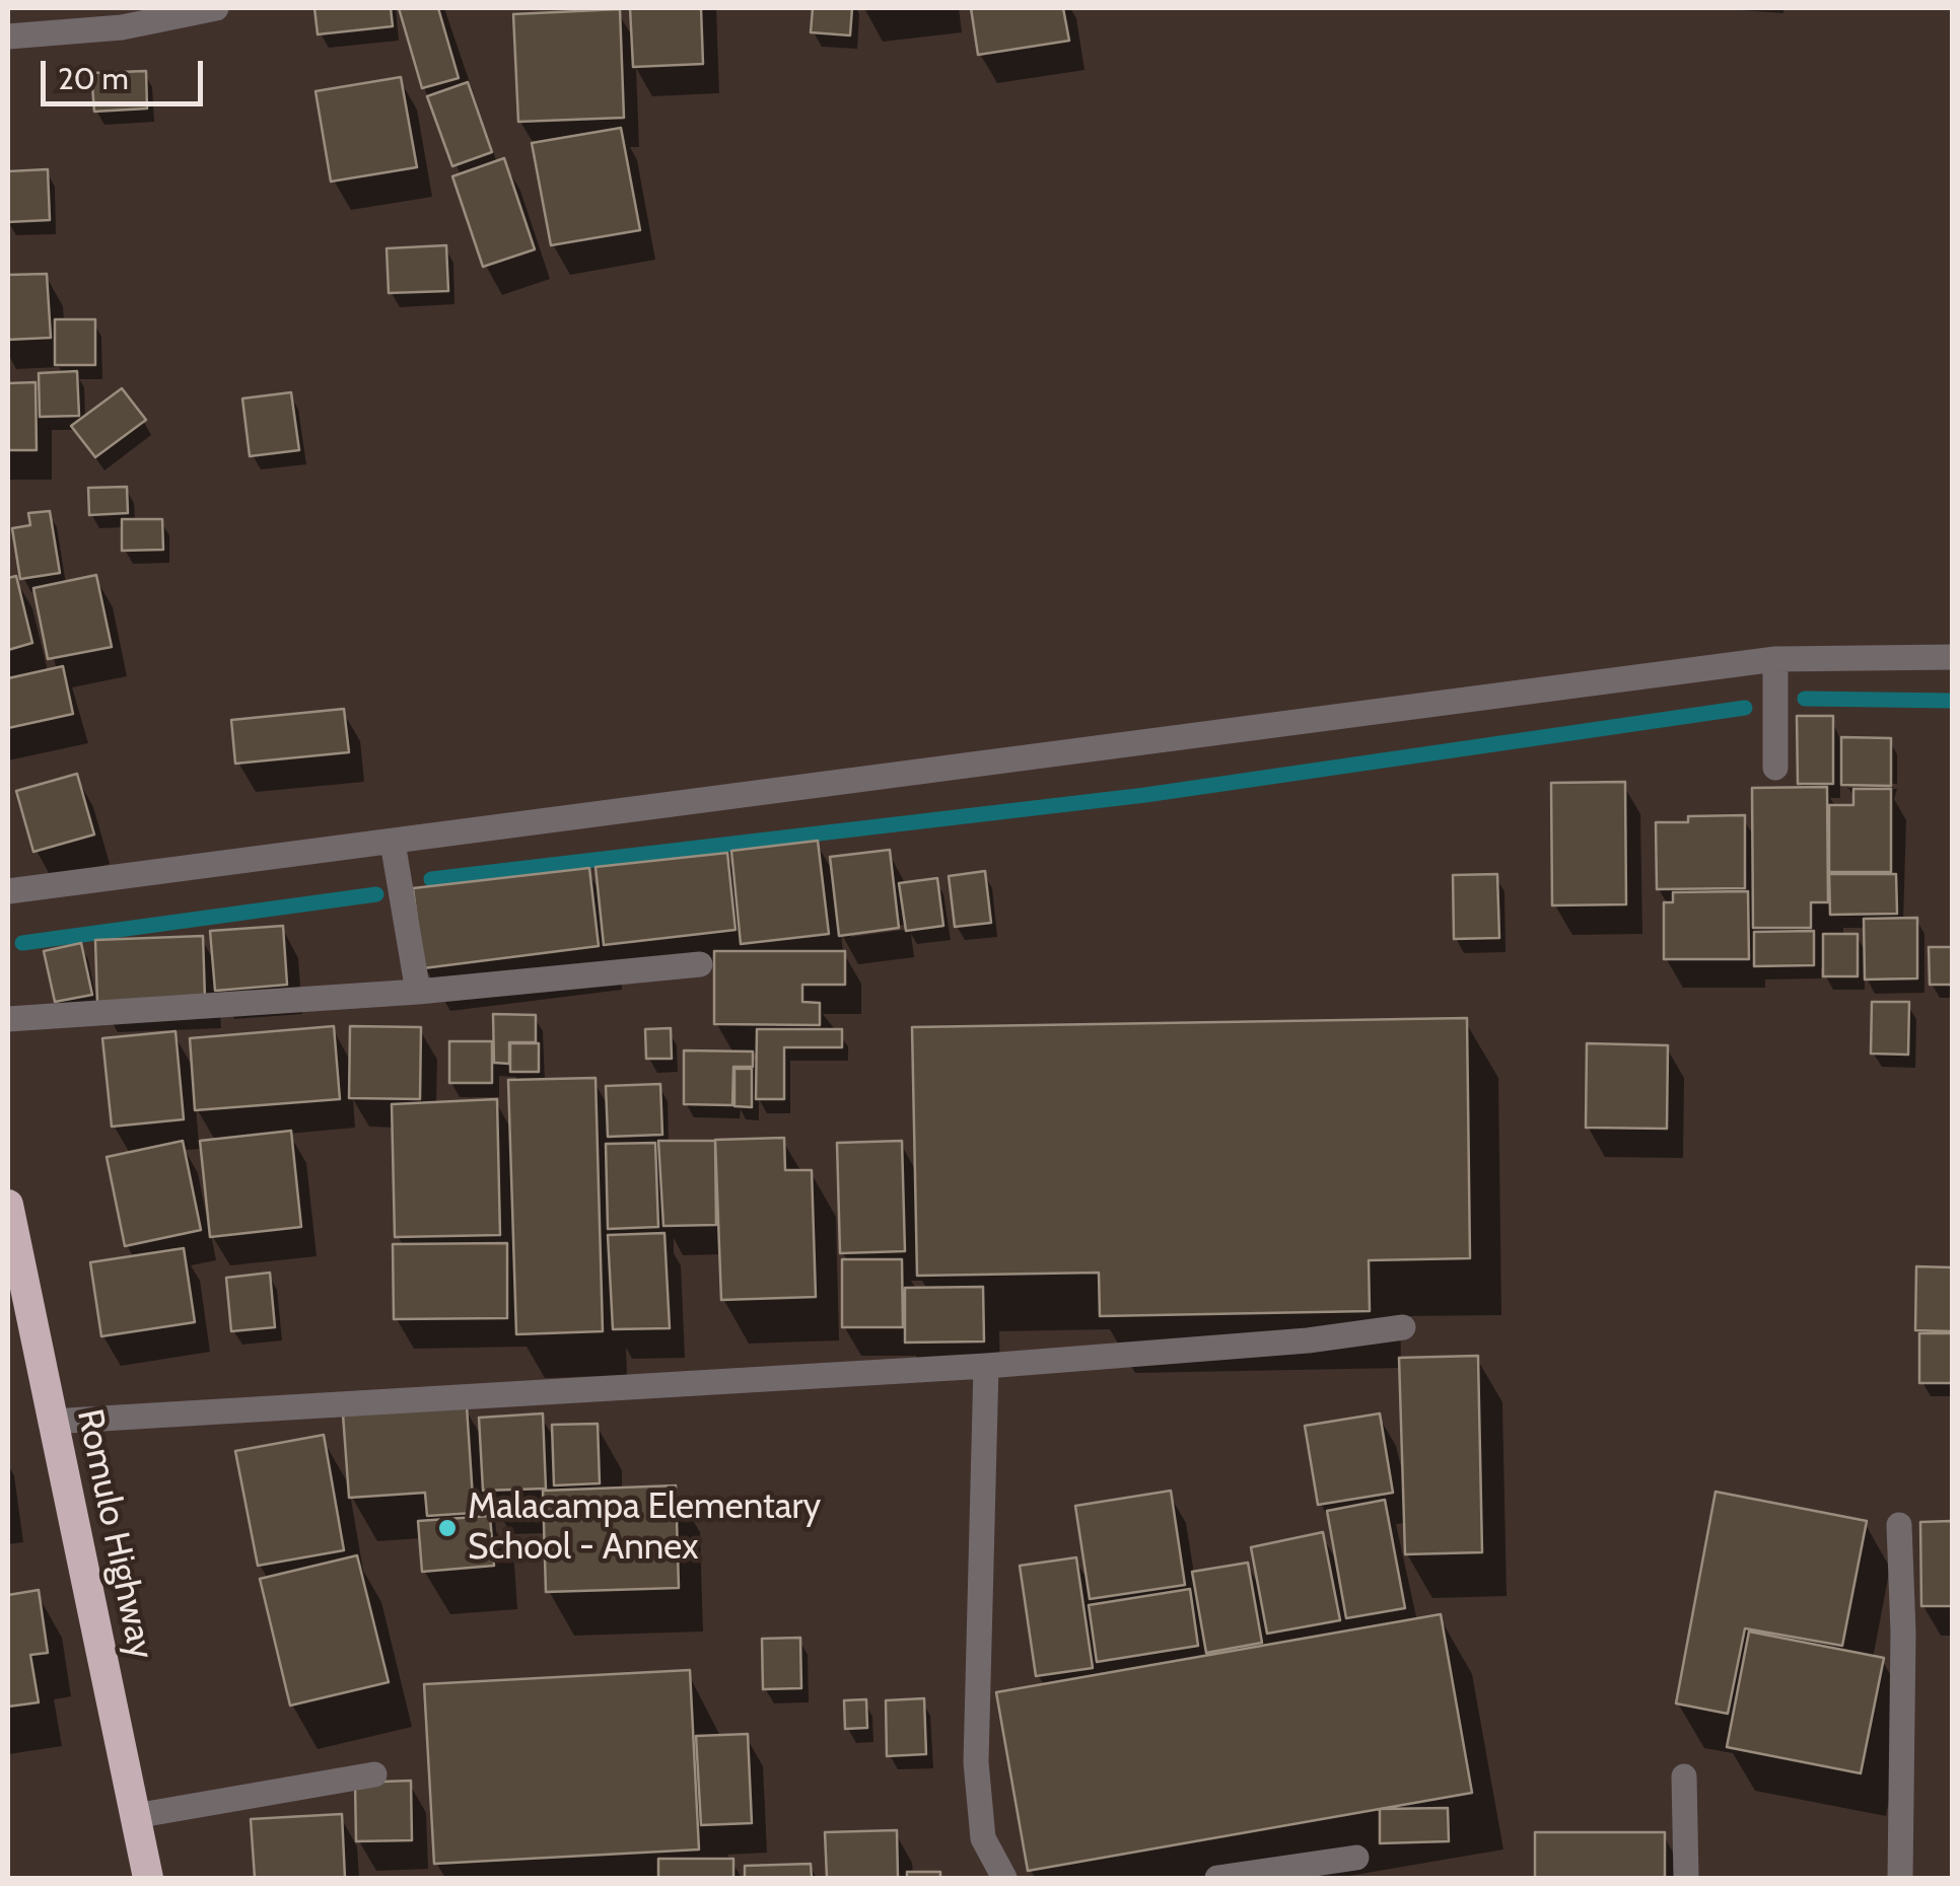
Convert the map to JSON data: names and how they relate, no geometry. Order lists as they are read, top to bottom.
{
  "streets": {
    "highway": ["Romulo Highway"]
  },
  "places": ["Malacampa Elementary School - Annex"],
  "scale_bar": "20 m"
}
